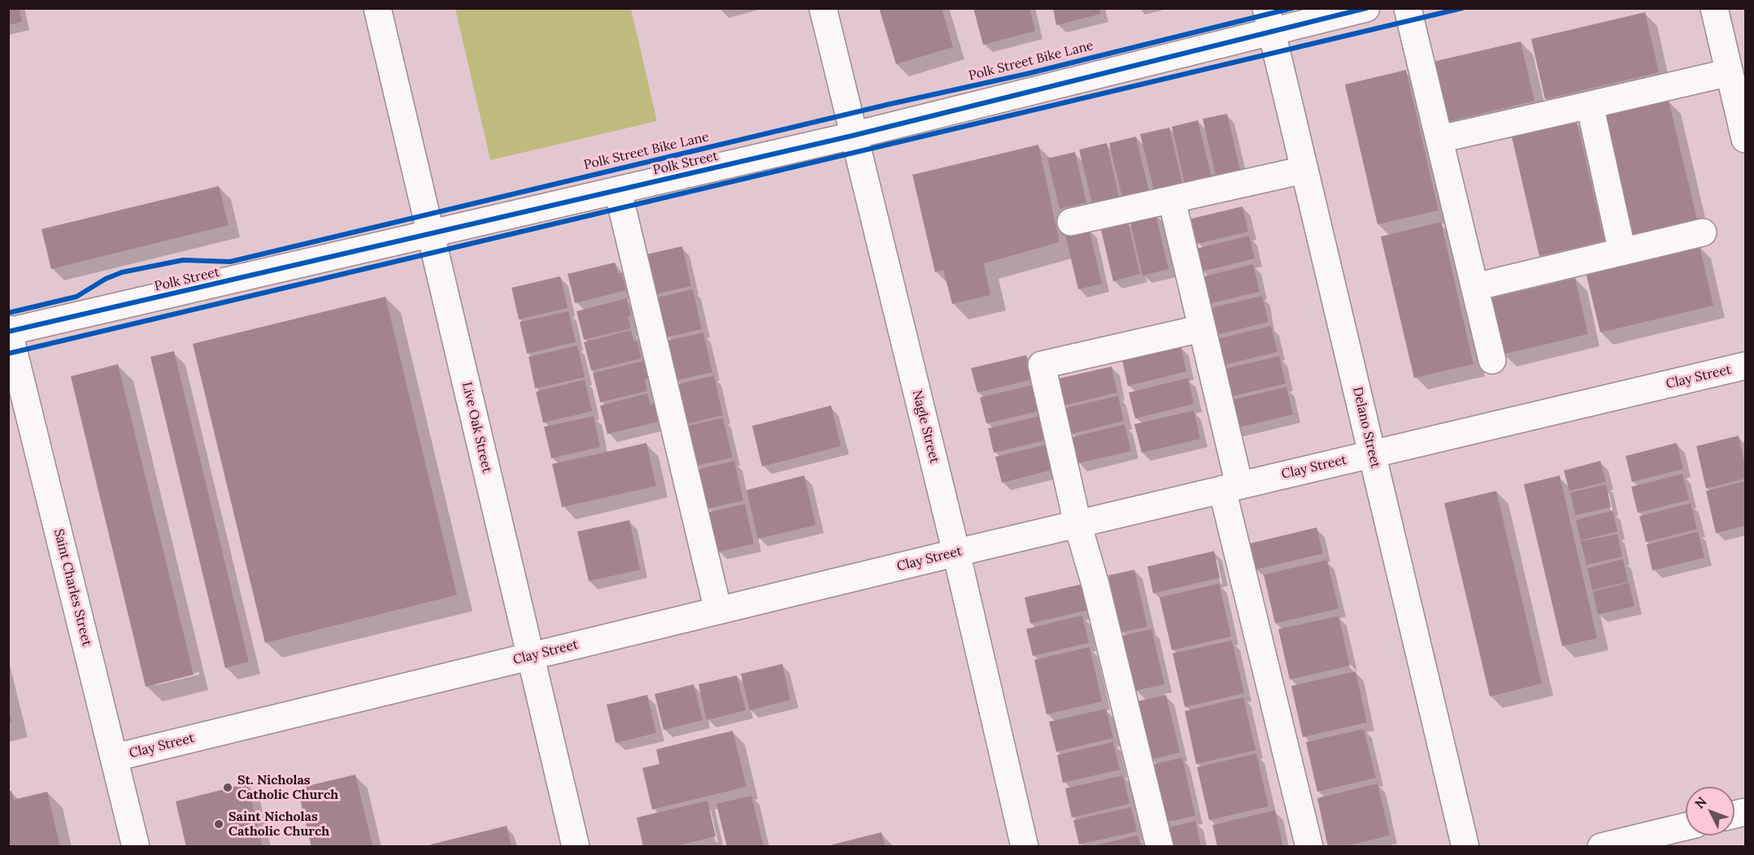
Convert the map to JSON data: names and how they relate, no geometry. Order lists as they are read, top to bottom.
{
  "streets": {
    "street": [
      "Polk Street",
      "Clay Street",
      "Nagle Street",
      "Live Oak Street",
      "Delano Street",
      "Saint Charles Street"
    ],
    "cycle path": ["Polk Street Bike Lane"]
  },
  "crossings": [
    ["Polk Street", "Nagle Street"],
    ["Polk Street", "Live Oak Street"],
    ["Polk Street", "Delano Street"],
    ["Polk Street", "Saint Charles Street"],
    ["Clay Street", "Nagle Street"],
    ["Clay Street", "Live Oak Street"],
    ["Clay Street", "Delano Street"],
    ["Clay Street", "Saint Charles Street"]
  ],
  "places": ["St. Nicholas Catholic Church", "Saint Nicholas Catholic Church"],
  "north": "top left"
}
